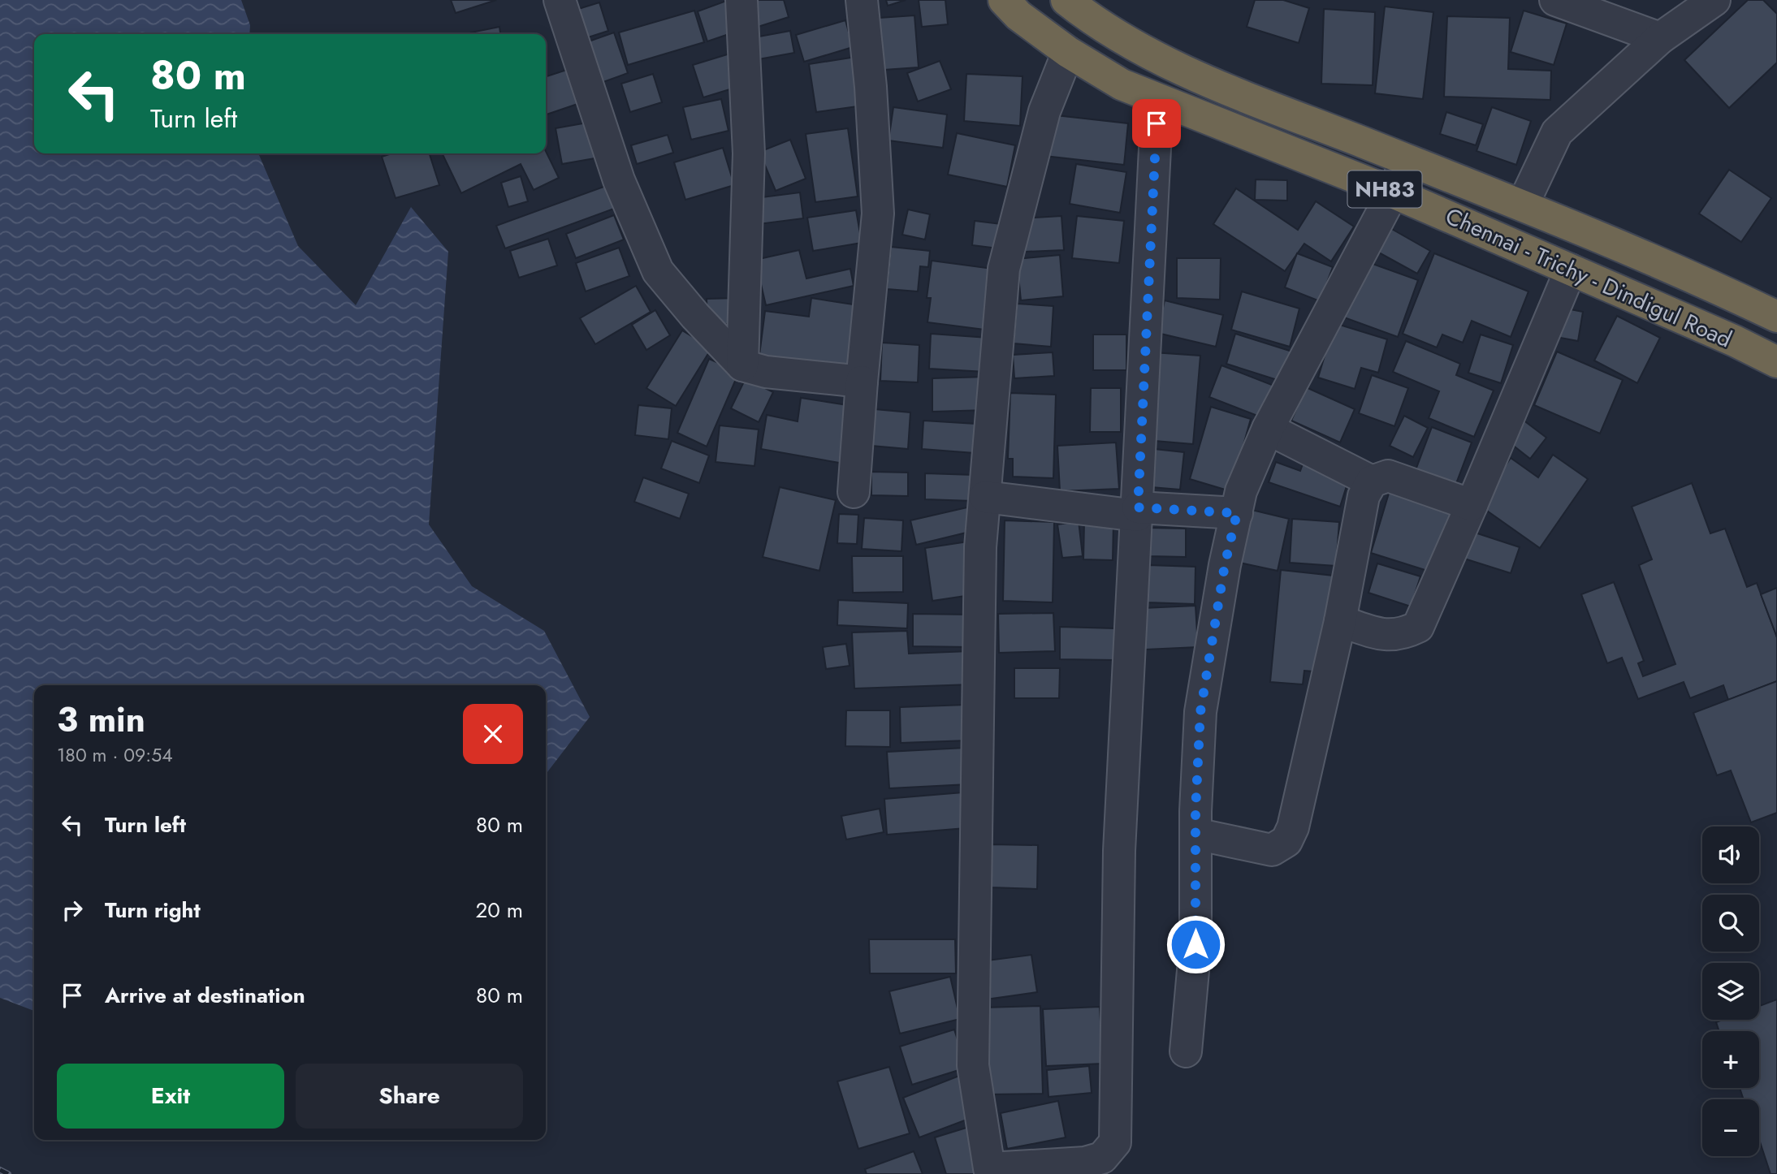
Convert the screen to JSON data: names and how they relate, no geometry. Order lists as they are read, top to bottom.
{
  "streets": {
    "highway": ["NH83", "Chennai - Trichy - Dindigul Road"]
  },
  "page": {
    "turn": ["80 m", "Turn left"],
    "heading": ["3 min", "180 m · 09:54"],
    "list": [
      {
        "name": "Turn left",
        "value": "80 m"
      },
      {
        "name": "Turn right",
        "value": "20 m"
      },
      {
        "name": "Arrive at destination",
        "value": "80 m"
      }
    ],
    "map_buttons": ["+", "−"],
    "buttons": ["Exit", "Share"]
  }
}
